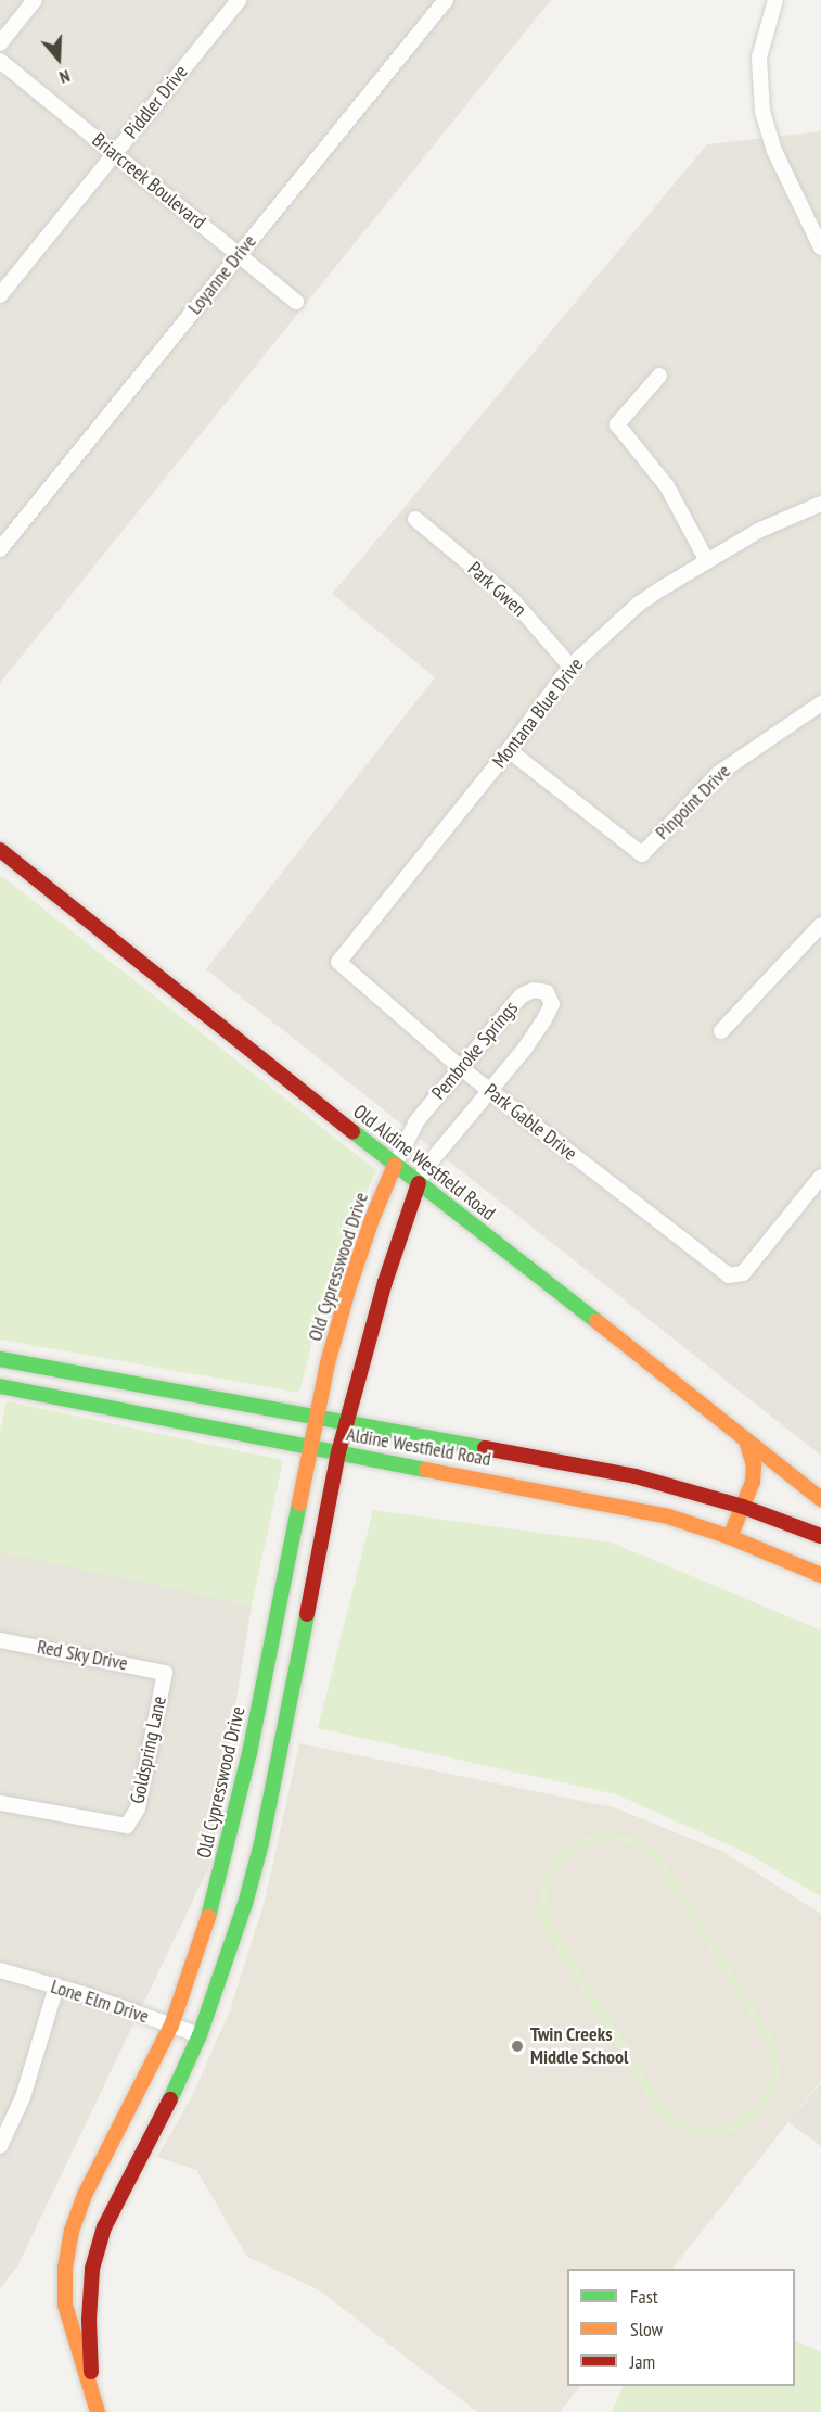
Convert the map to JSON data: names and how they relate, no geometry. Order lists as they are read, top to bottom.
{
  "streets": {
    "street": [
      "Piddler Drive",
      "Briarcreek Boulevard",
      "Loyanne Drive",
      "Park Gwen",
      "Montana Blue Drive",
      "Pinpoint Drive",
      "Pembroke Springs",
      "Park Gable Drive",
      "Old Aldine Westfield Road",
      "Old Cypresswood Drive",
      "Aldine Westfield Road",
      "Red Sky Drive",
      "Goldspring Lane",
      "Lone Elm Drive"
    ]
  },
  "crossings": [
    ["Piddler Drive", "Briarcreek Boulevard"],
    ["Briarcreek Boulevard", "Loyanne Drive"],
    ["Park Gwen", "Montana Blue Drive"],
    ["Montana Blue Drive", "Pinpoint Drive"],
    ["Montana Blue Drive", "Park Gable Drive"],
    ["Pembroke Springs", "Park Gable Drive"],
    ["Pembroke Springs", "Old Aldine Westfield Road"],
    ["Pembroke Springs", "Old Cypresswood Drive"],
    ["Old Aldine Westfield Road", "Old Cypresswood Drive"],
    ["Old Cypresswood Drive", "Aldine Westfield Road"],
    ["Old Cypresswood Drive", "Lone Elm Drive"],
    ["Red Sky Drive", "Goldspring Lane"]
  ],
  "places": ["Twin Creeks Middle School"],
  "legend": ["Fast", "Slow", "Jam"],
  "north": "bottom"
}
